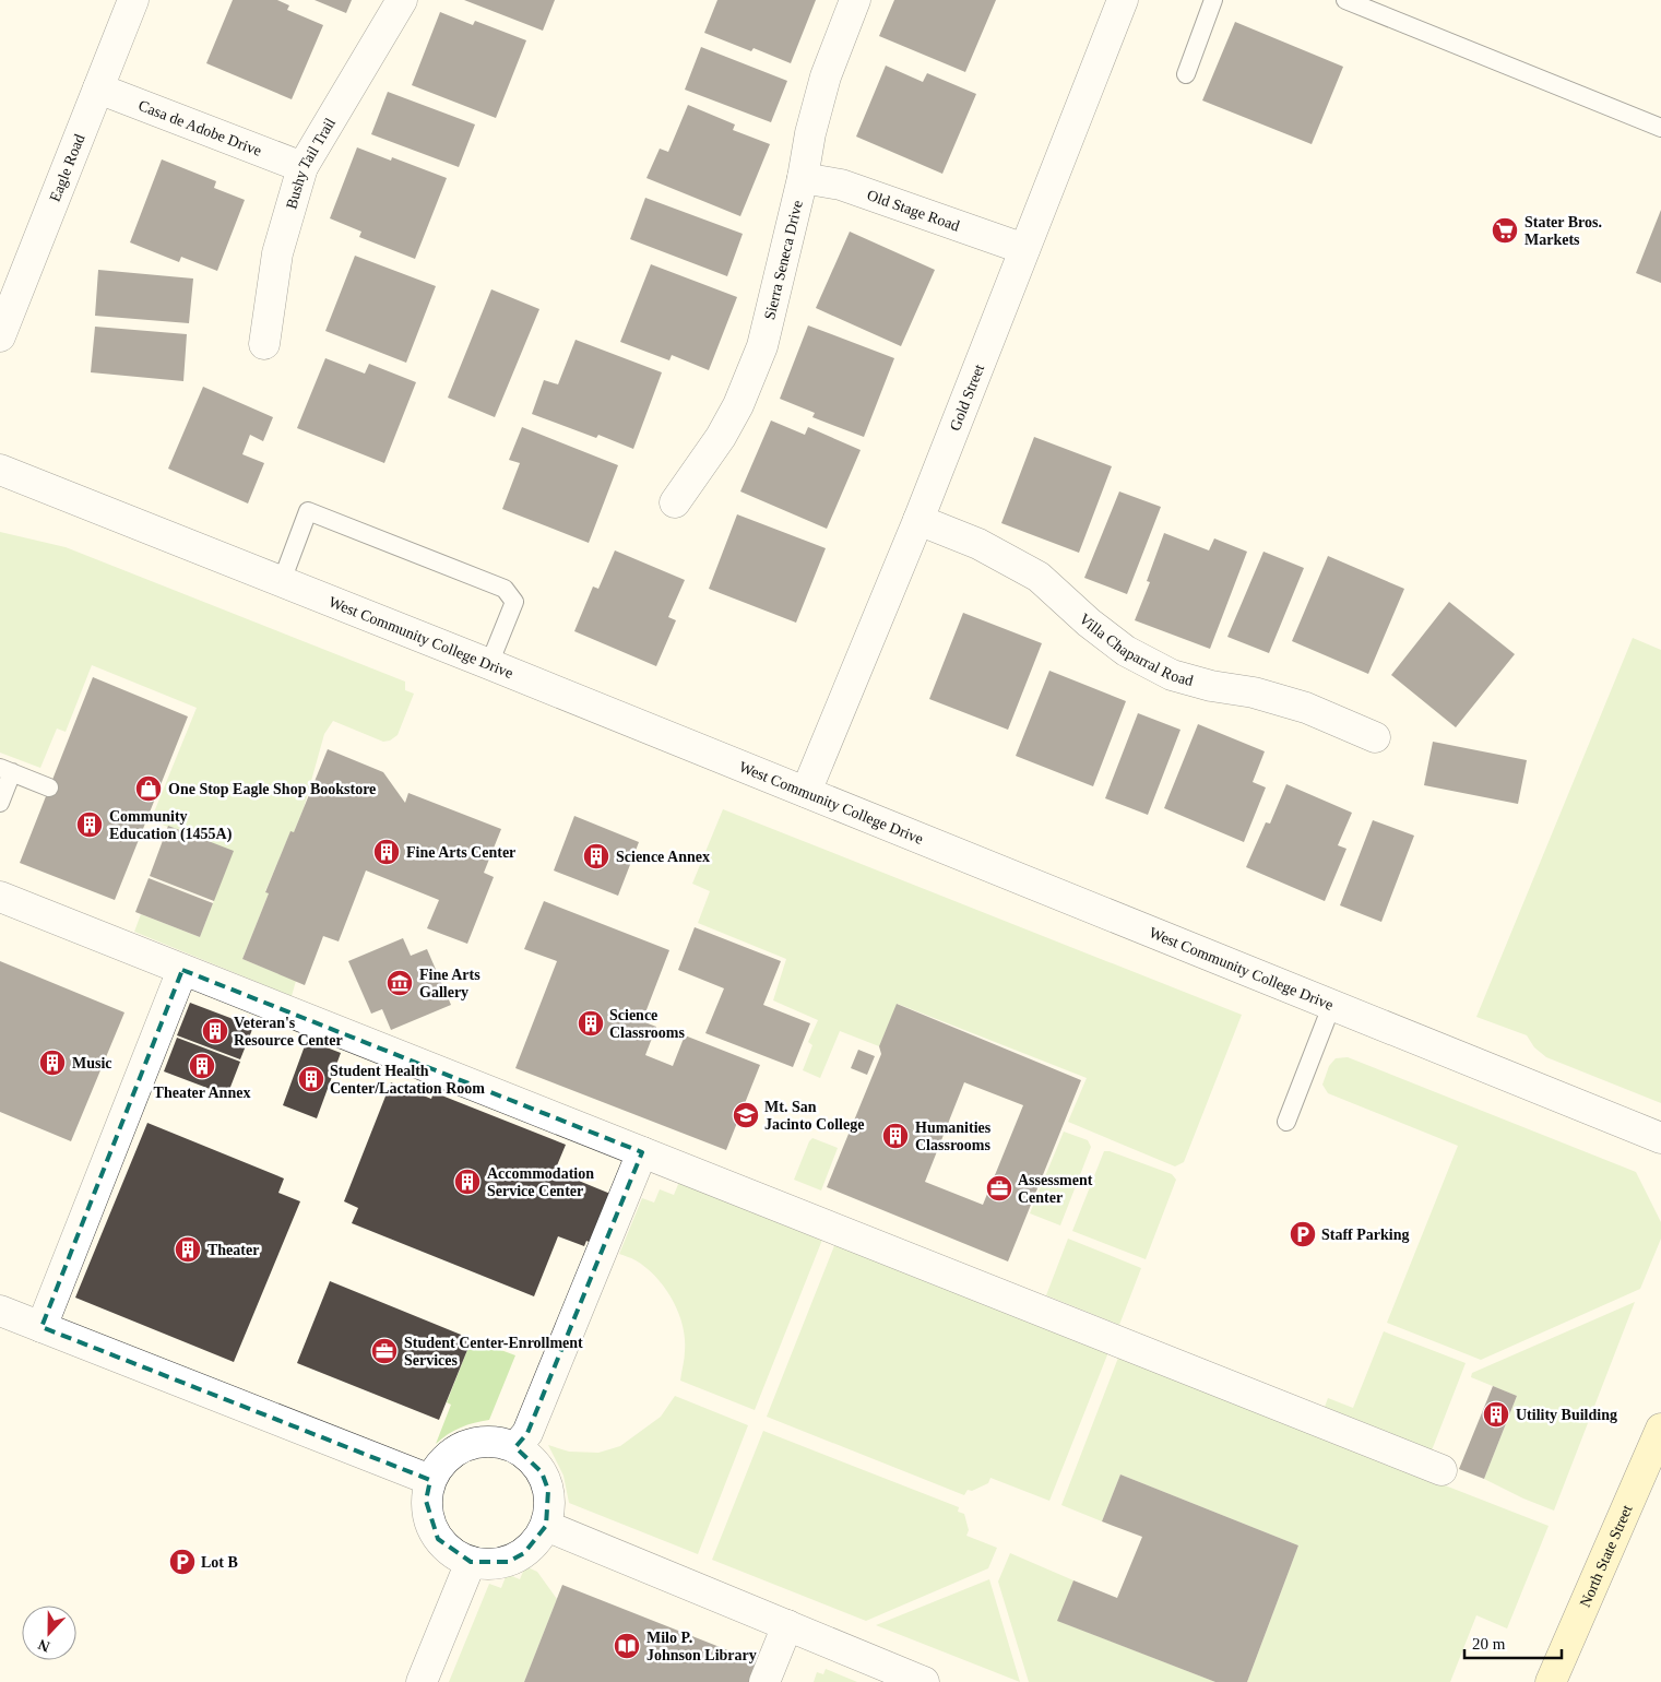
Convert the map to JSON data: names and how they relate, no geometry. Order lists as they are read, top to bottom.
{
  "streets": {
    "main road": ["North State Street"],
    "street": [
      "Casa de Adobe Drive",
      "Bushy Tail Trail",
      "Eagle Road",
      "Old Stage Road",
      "Sierra Seneca Drive",
      "Gold Street",
      "West Community College Drive",
      "Villa Chaparral Road"
    ]
  },
  "crossings": [
    ["Casa de Adobe Drive", "Bushy Tail Trail"],
    ["Casa de Adobe Drive", "Eagle Road"],
    ["Old Stage Road", "Sierra Seneca Drive"],
    ["Old Stage Road", "Gold Street"],
    ["Gold Street", "West Community College Drive"],
    ["Gold Street", "Villa Chaparral Road"]
  ],
  "places": {
    "supermarket": ["Stater Bros. Markets"],
    "shop": ["One Stop Eagle Shop Bookstore"],
    "building": [
      "Community Education (1455A)",
      "Fine Arts Center",
      "Science Annex",
      "Science Classrooms",
      "Veteran's Resource Center",
      "Music",
      "Theater Annex",
      "Student Health Center/Lactation Room",
      "Humanities Classrooms",
      "Accommodation Service Center",
      "Theater",
      "Utility Building"
    ],
    "museum": ["Fine Arts Gallery"],
    "school or university": ["Mt. San Jacinto College"],
    "office": ["Assessment Center", "Student Center-Enrollment Services"],
    "parking": ["Staff Parking", "Lot B"],
    "library": ["Milo P. Johnson Library"]
  },
  "scale_bar": "20 m",
  "north": "bottom"
}
